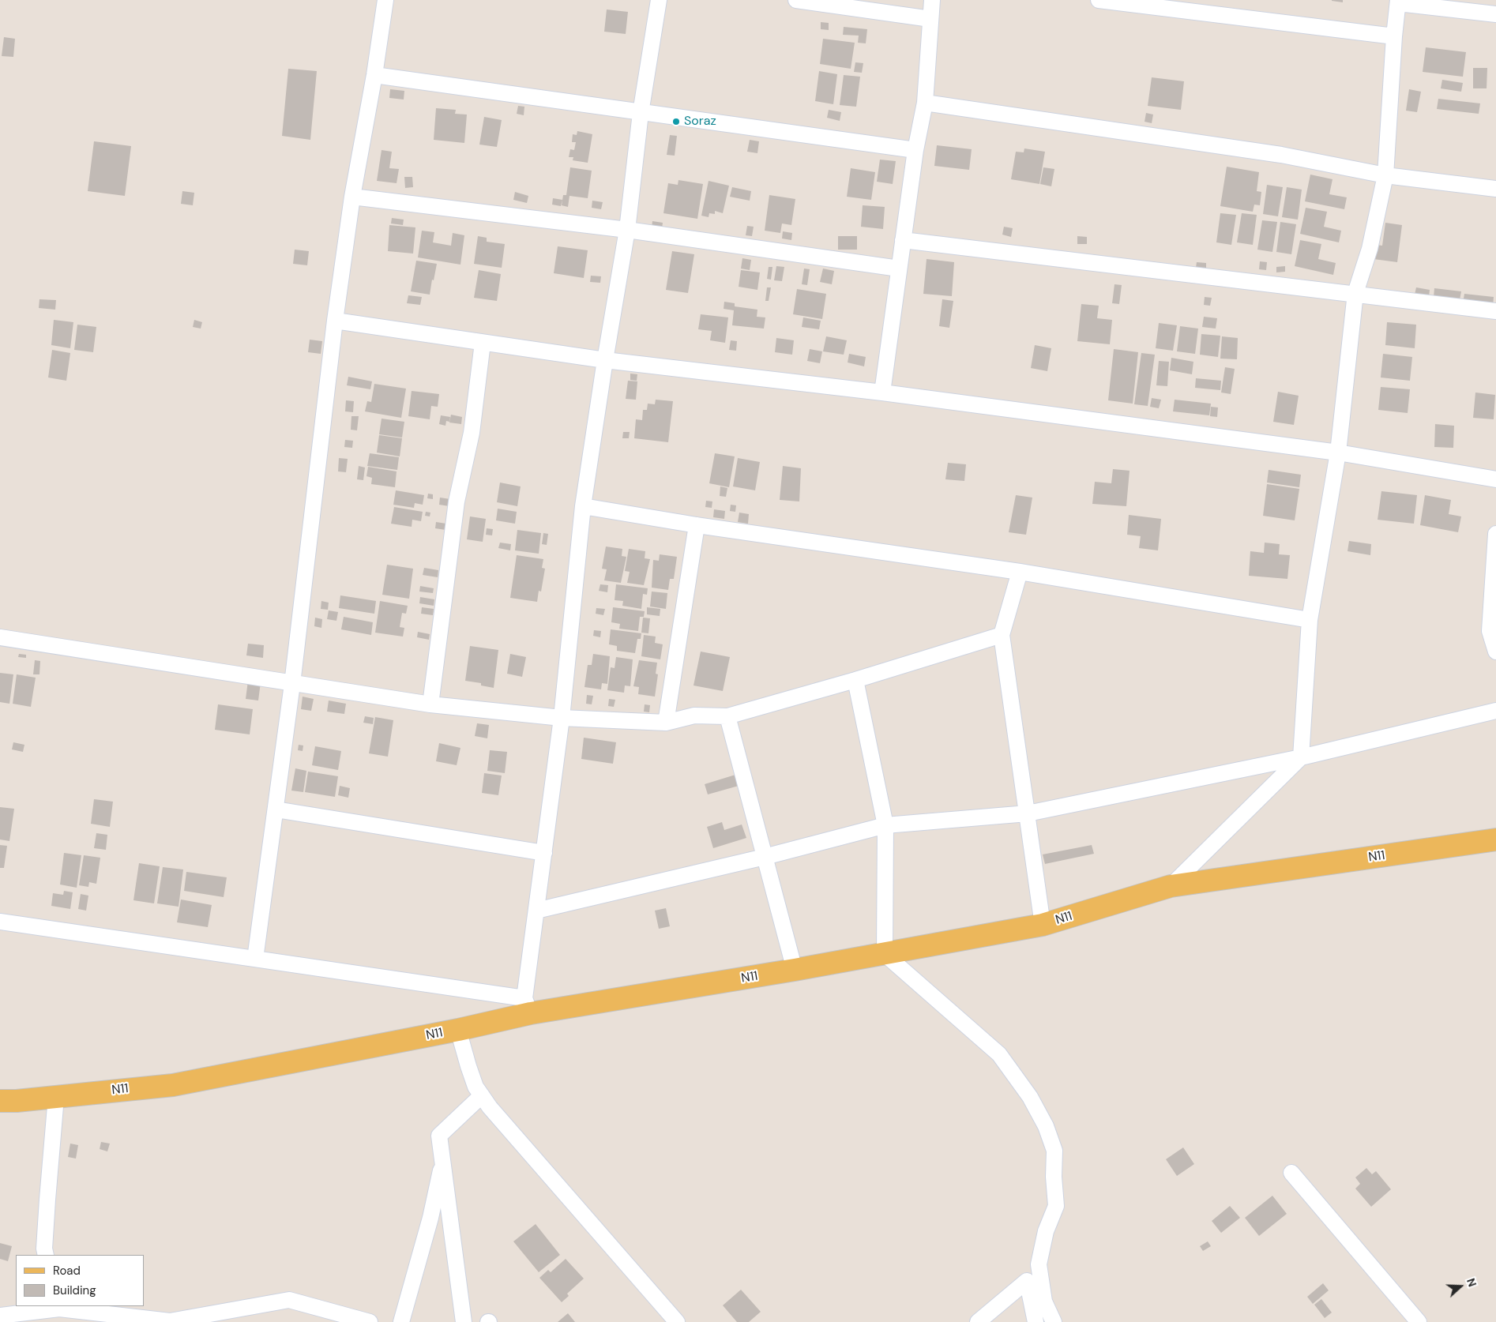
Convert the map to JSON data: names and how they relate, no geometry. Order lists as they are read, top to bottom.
{
  "streets": {
    "main road": ["N11"]
  },
  "places": ["Soraz"],
  "legend": ["Road", "Building"],
  "north": "right"
}
